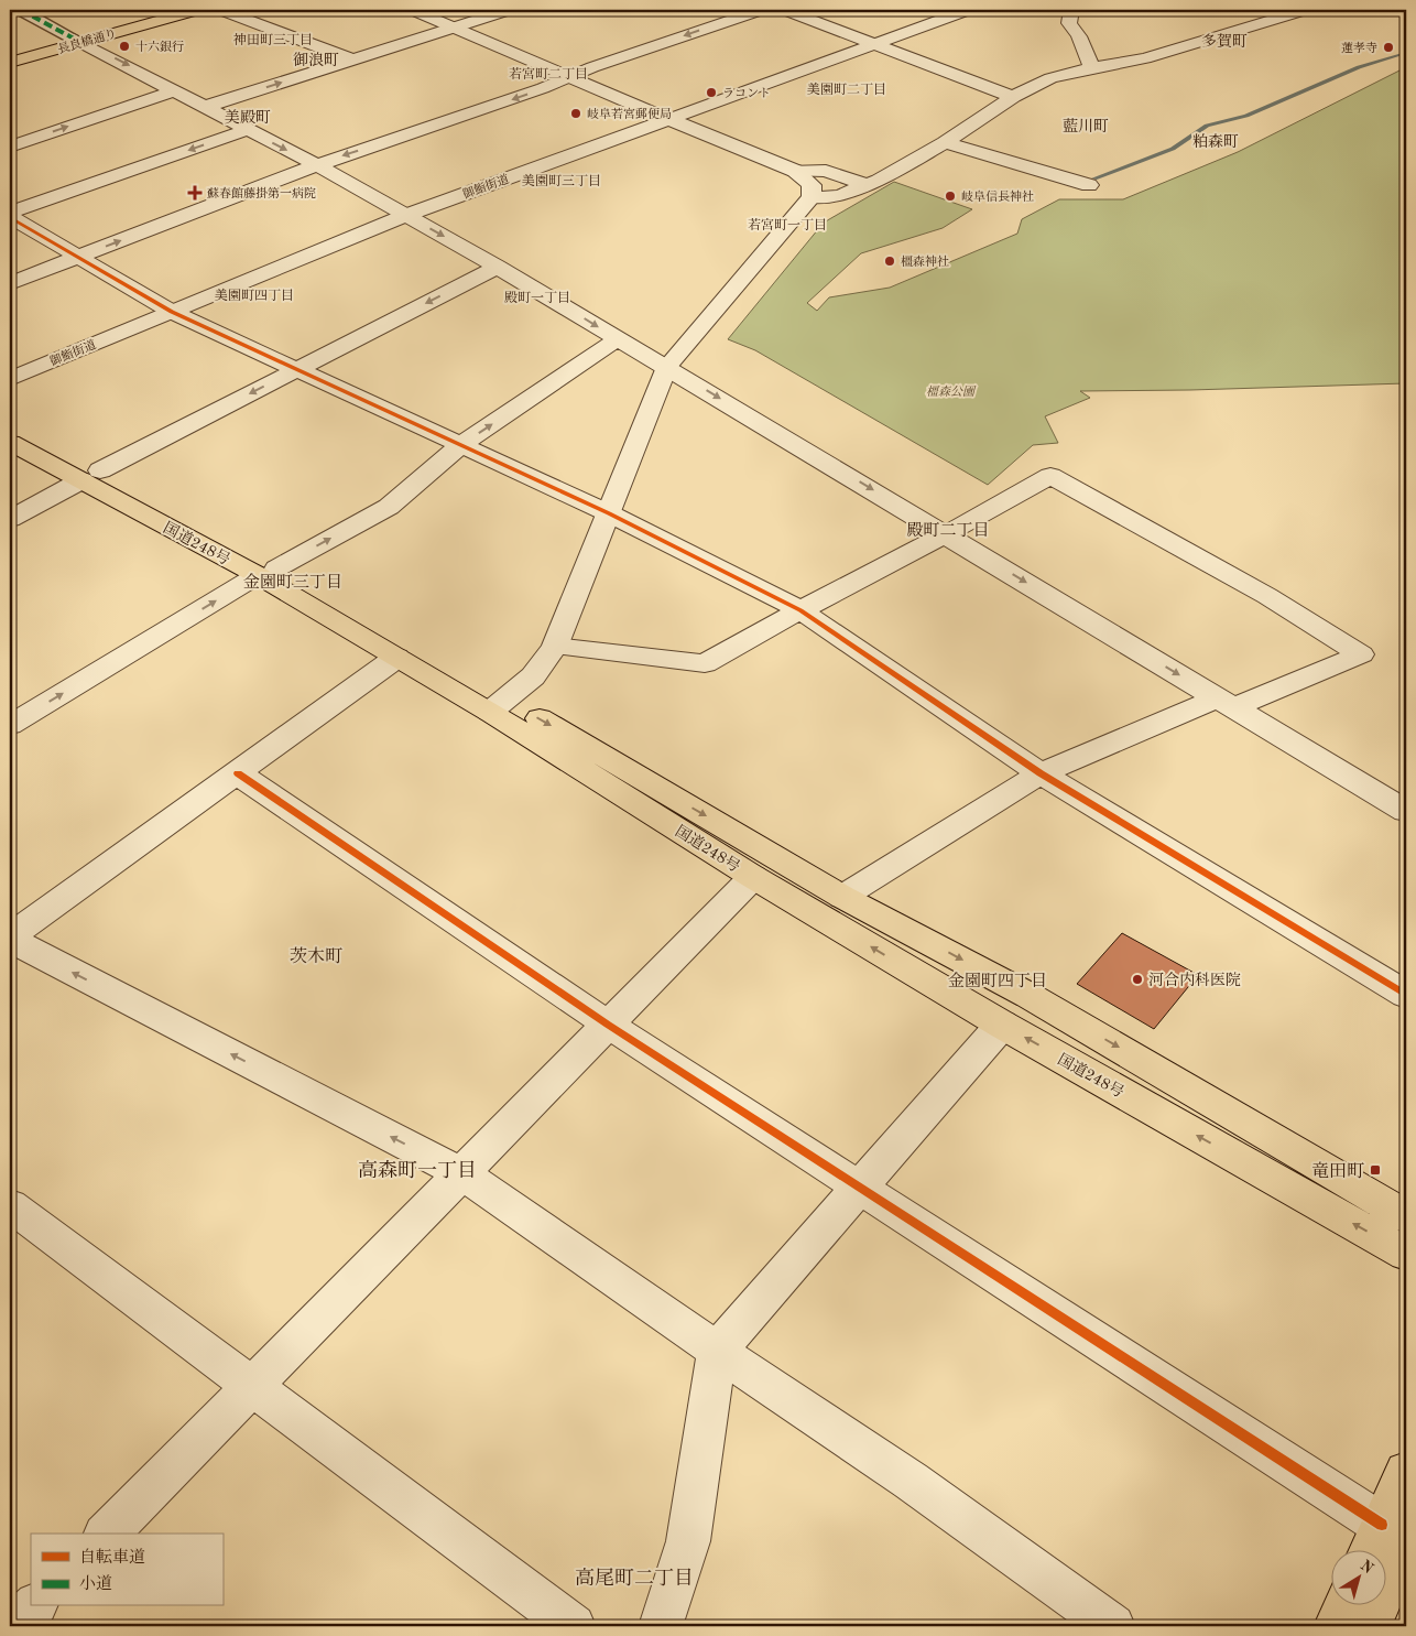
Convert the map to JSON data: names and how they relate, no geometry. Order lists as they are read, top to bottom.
{
  "streets": {
    "main road": ["長良橋通り", "国道248号"],
    "street": ["御鮨街道"]
  },
  "districts": [
    "神田町三丁目",
    "多賀町",
    "御浪町",
    "若宮町二丁目",
    "美園町二丁目",
    "美殿町",
    "藍川町",
    "粕森町",
    "美園町三丁目",
    "若宮町一丁目",
    "美園町四丁目",
    "殿町一丁目",
    "殿町二丁目",
    "金園町三丁目",
    "茨木町",
    "金園町四丁目",
    "高森町一丁目",
    "高尾町二丁目"
  ],
  "parks": ["橿森公園"],
  "places": {
    "other": [
      "十六銀行",
      "蓮孝寺",
      "ラコント",
      "岐阜若宮郵便局",
      "岐阜信長神社",
      "橿森神社",
      "河合内科医院"
    ],
    "health": ["蘇春館藤掛第一病院"],
    "transit": ["竜田町"]
  },
  "legend": ["自転車道", "小道"],
  "north": "top right"
}
